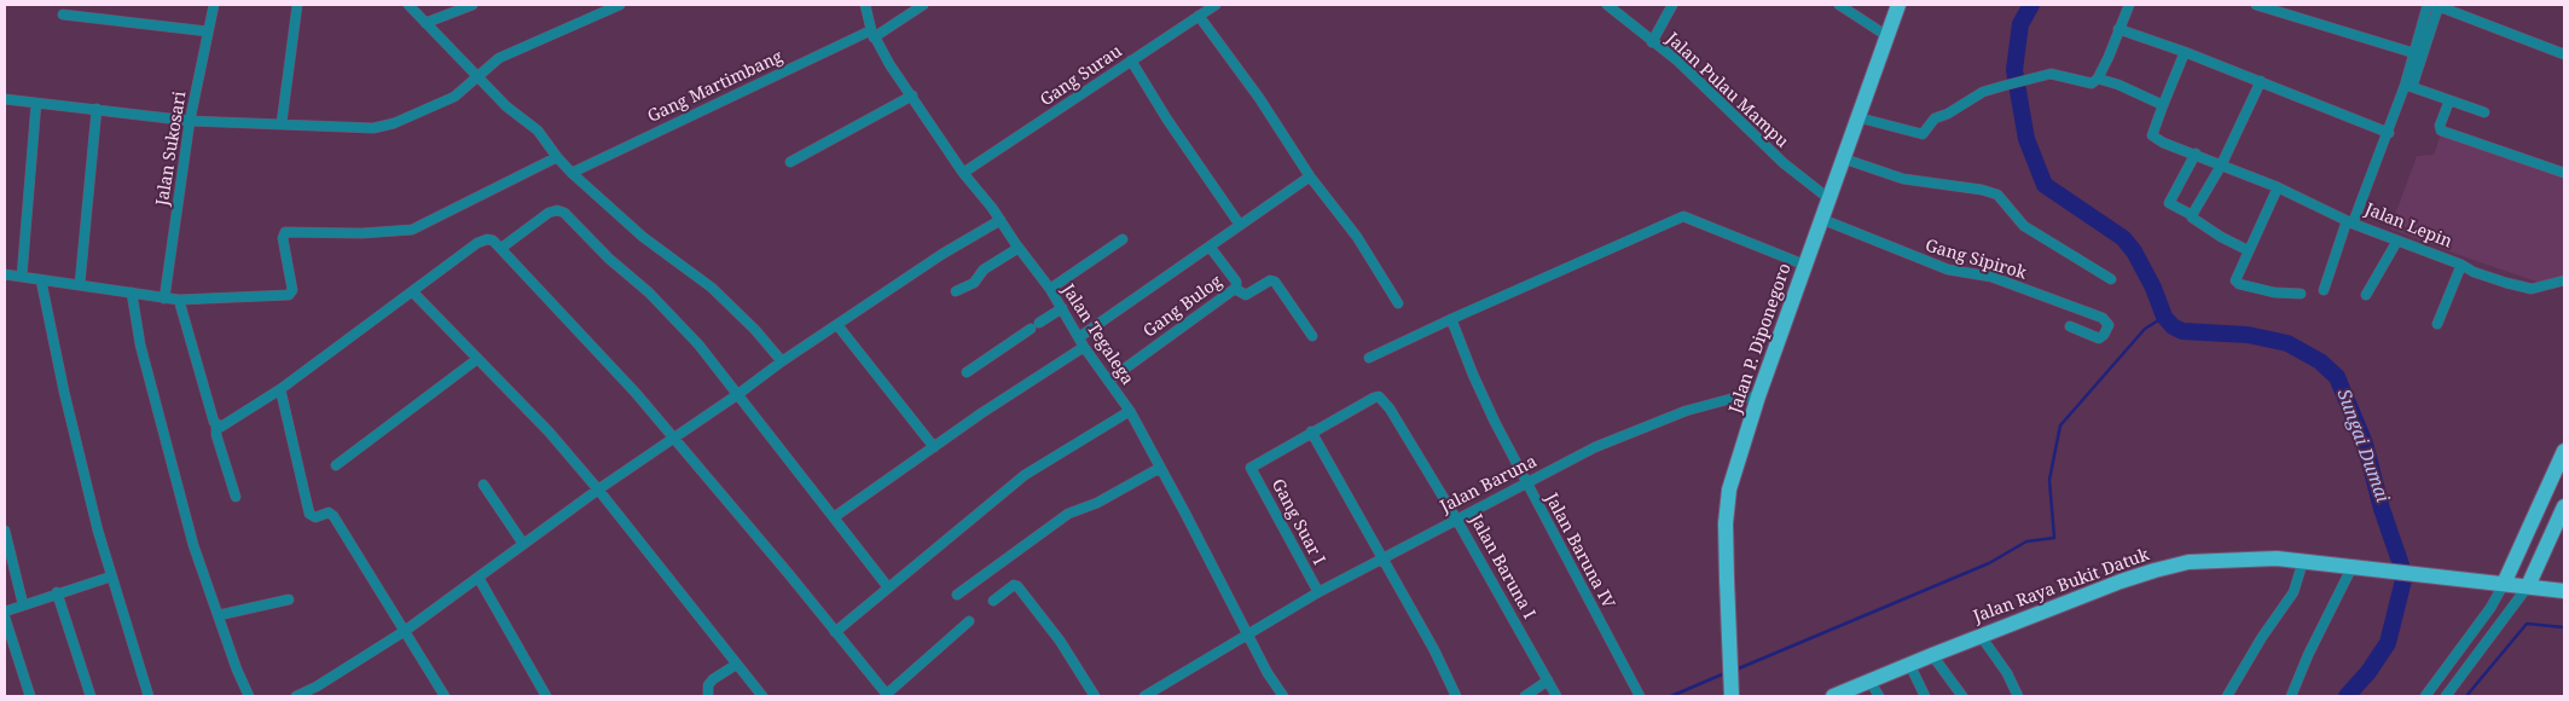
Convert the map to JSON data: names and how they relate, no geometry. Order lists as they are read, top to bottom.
{
  "streets": {
    "main road": ["Jalan P. Diponegoro", "Jalan Raya Bukit Datuk"],
    "street": [
      "Gang Surau",
      "Gang Martimbang",
      "Jalan Pulau Mampu",
      "Jalan Sukosari",
      "Jalan Lepin",
      "Gang Sipirok",
      "Gang Bulog",
      "Jalan Tegalega",
      "Jalan Baruna",
      "Gang Suar I",
      "Jalan Baruna IV",
      "Jalan Baruna I"
    ]
  },
  "crossings": [
    ["Gang Surau", "Jalan Tegalega"],
    ["Gang Martimbang", "Jalan Tegalega"],
    ["Jalan Pulau Mampu", "Jalan P. Diponegoro"],
    ["Gang Sipirok", "Jalan P. Diponegoro"],
    ["Gang Bulog", "Jalan Tegalega"],
    ["Jalan Tegalega", "Jalan Baruna"],
    ["Jalan P. Diponegoro", "Jalan Baruna"],
    ["Jalan Baruna", "Gang Suar I"],
    ["Jalan Baruna", "Jalan Baruna IV"],
    ["Jalan Baruna", "Jalan Baruna I"],
    ["Gang Suar I", "Jalan Baruna I"]
  ],
  "water": ["Sungai Dumai"]
}
